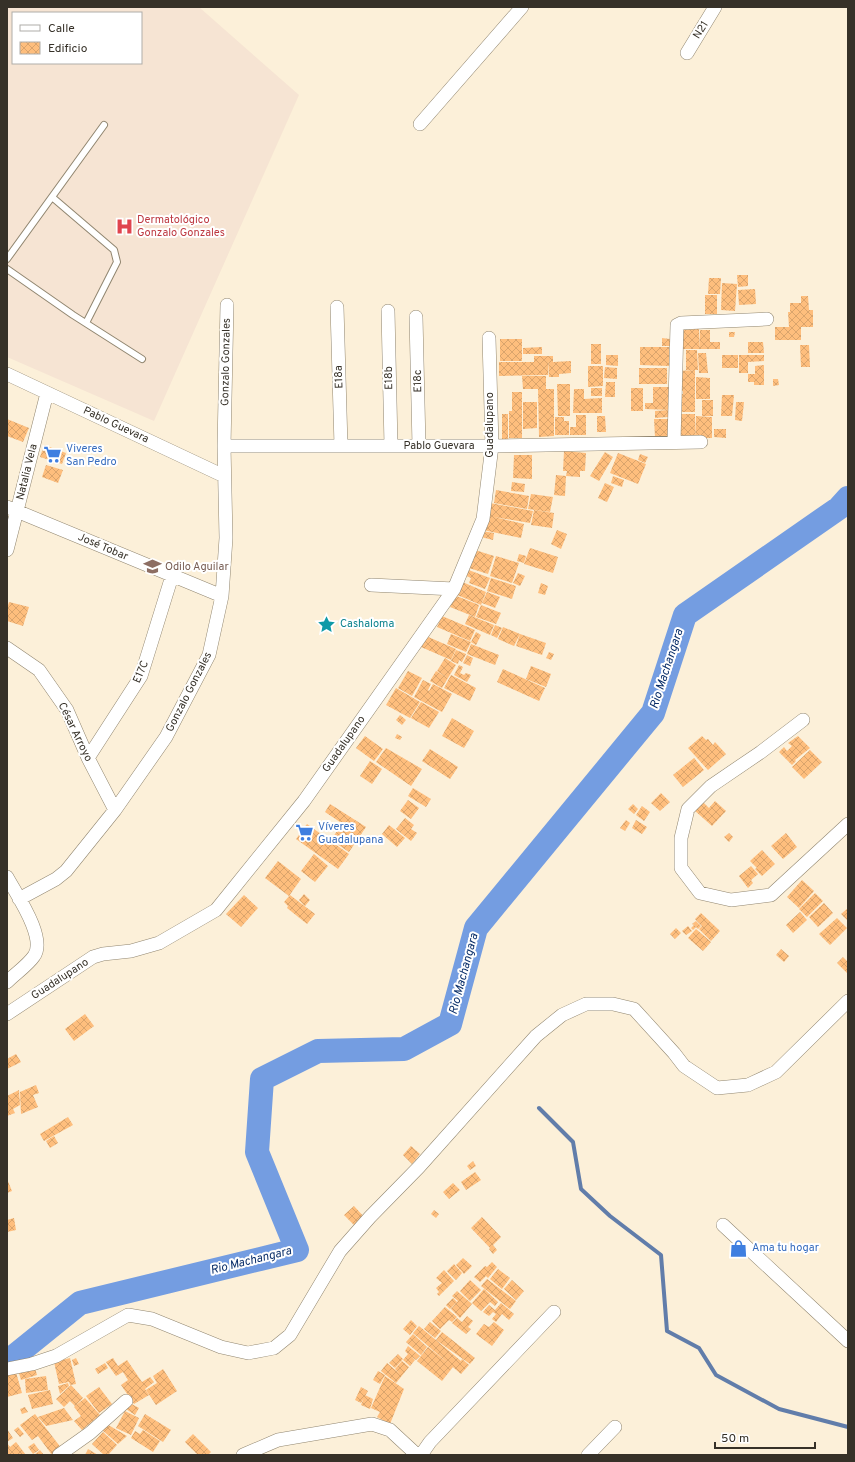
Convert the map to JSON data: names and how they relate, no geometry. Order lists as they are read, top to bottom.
{
  "streets": {
    "street": [
      "N21",
      "Gonzalo Gonzales",
      "E18a",
      "E18b",
      "E18c",
      "Pablo Guevara",
      "Guadalupano",
      "Natalia Vela",
      "José Tobar",
      "E17C",
      "César Arroyo"
    ]
  },
  "crossings": [
    ["Gonzalo Gonzales", "Pablo Guevara"],
    ["Gonzalo Gonzales", "José Tobar"],
    ["Gonzalo Gonzales", "César Arroyo"],
    ["E18a", "Pablo Guevara"],
    ["E18b", "Pablo Guevara"],
    ["E18c", "Pablo Guevara"],
    ["Pablo Guevara", "Guadalupano"],
    ["Pablo Guevara", "Natalia Vela"],
    ["Natalia Vela", "José Tobar"],
    ["José Tobar", "E17C"],
    ["E17C", "César Arroyo"]
  ],
  "water": ["Rio Machangara"],
  "places": {
    "hospital": ["Dermatológico Gonzalo Gonzales"],
    "supermarket": ["Viveres San Pedro", "Víveres Guadalupana"],
    "school or university": ["Odilo Aguilar"],
    "place": ["Cashaloma"],
    "shop": ["Ama tu hogar"]
  },
  "legend": ["Calle", "Edificio"],
  "scale_bar": "50 m"
}
